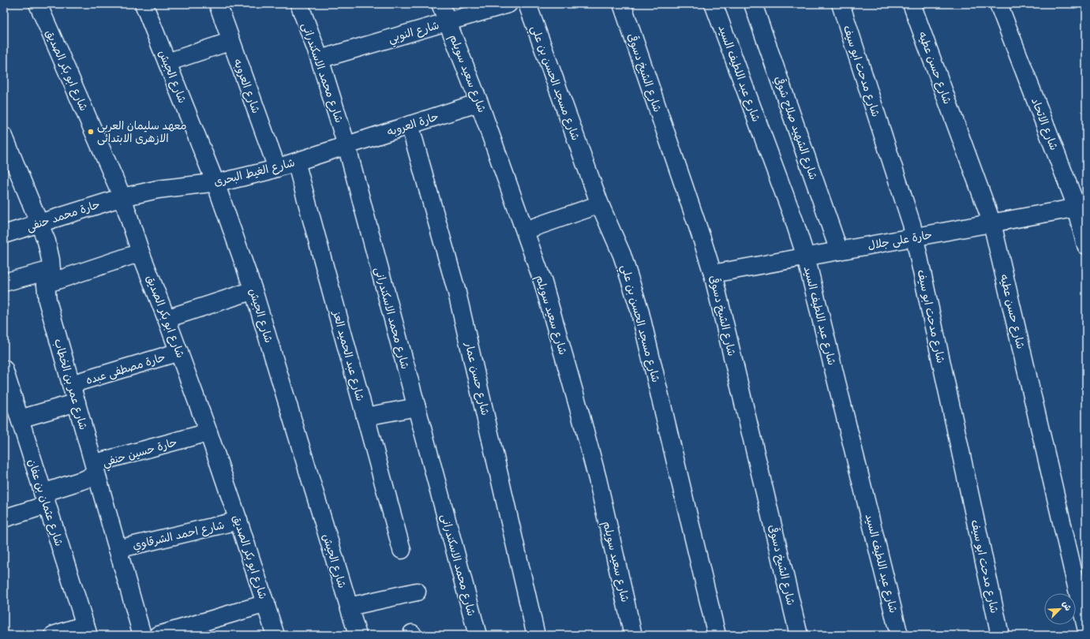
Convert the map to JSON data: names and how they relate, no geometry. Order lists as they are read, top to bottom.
{
  "streets": {
    "street": [
      "شارع النوبي",
      "شارع حسن عطيه",
      "شارع ابو بكر الصديق",
      "شارع مدحت ابو سيف",
      "شارع محمد الاسكندرانى",
      "شارع الشيخ دسوقى",
      "شارع سعيد سويلم",
      "شارع عبد اللطيف السيد",
      "شارع الجيش",
      "شارع مسجد الحسن بن علي",
      "شارع العروبه",
      "حارة العروبه",
      "شارع الاتحاد",
      "شارع الشهيد صلاح شوقي",
      "شارع الغيط البحرى",
      "حارة محمد حنفى",
      "حارة على جلال",
      "شارع عبد الحميد العز",
      "حارة مصطفى عبده",
      "شارع حسن عمار",
      "شارع عمر بن الخطاب",
      "حارة حسين حنفي",
      "شارع عثمان بن عفان",
      "شارع احمد الشرقاوي"
    ]
  },
  "crossings": [
    ["شارع النوبي", "شارع محمد الاسكندرانى"],
    ["شارع النوبي", "شارع سعيد سويلم"],
    ["شارع حسن عطيه", "حارة على جلال"],
    ["شارع ابو بكر الصديق", "شارع الغيط البحرى"],
    ["شارع ابو بكر الصديق", "حارة محمد حنفى"],
    ["شارع ابو بكر الصديق", "حارة مصطفى عبده"],
    ["شارع ابو بكر الصديق", "حارة حسين حنفي"],
    ["شارع ابو بكر الصديق", "شارع احمد الشرقاوي"],
    ["شارع مدحت ابو سيف", "حارة على جلال"],
    ["شارع محمد الاسكندرانى", "حارة العروبه"],
    ["شارع محمد الاسكندرانى", "شارع الغيط البحرى"],
    ["شارع الشيخ دسوقى", "حارة على جلال"],
    ["شارع سعيد سويلم", "حارة العروبه"],
    ["شارع عبد اللطيف السيد", "حارة على جلال"],
    ["شارع الجيش", "شارع الغيط البحرى"],
    ["شارع العروبه", "شارع الغيط البحرى"],
    ["حارة العروبه", "شارع الغيط البحرى"],
    ["حارة العروبه", "شارع حسن عمار"],
    ["شارع الاتحاد", "حارة على جلال"],
    ["شارع الشهيد صلاح شوقي", "حارة على جلال"],
    ["شارع الغيط البحرى", "حارة محمد حنفى"],
    ["شارع الغيط البحرى", "شارع عبد الحميد العز"],
    ["حارة محمد حنفى", "شارع عمر بن الخطاب"],
    ["حارة مصطفى عبده", "شارع عمر بن الخطاب"],
    ["شارع عمر بن الخطاب", "حارة حسين حنفي"],
    ["شارع عمر بن الخطاب", "شارع احمد الشرقاوي"],
    ["حارة حسين حنفي", "شارع عثمان بن عفان"]
  ],
  "places": ["معهد سليمان العربى الازهرى الابتدائى"],
  "north": "top right"
}
